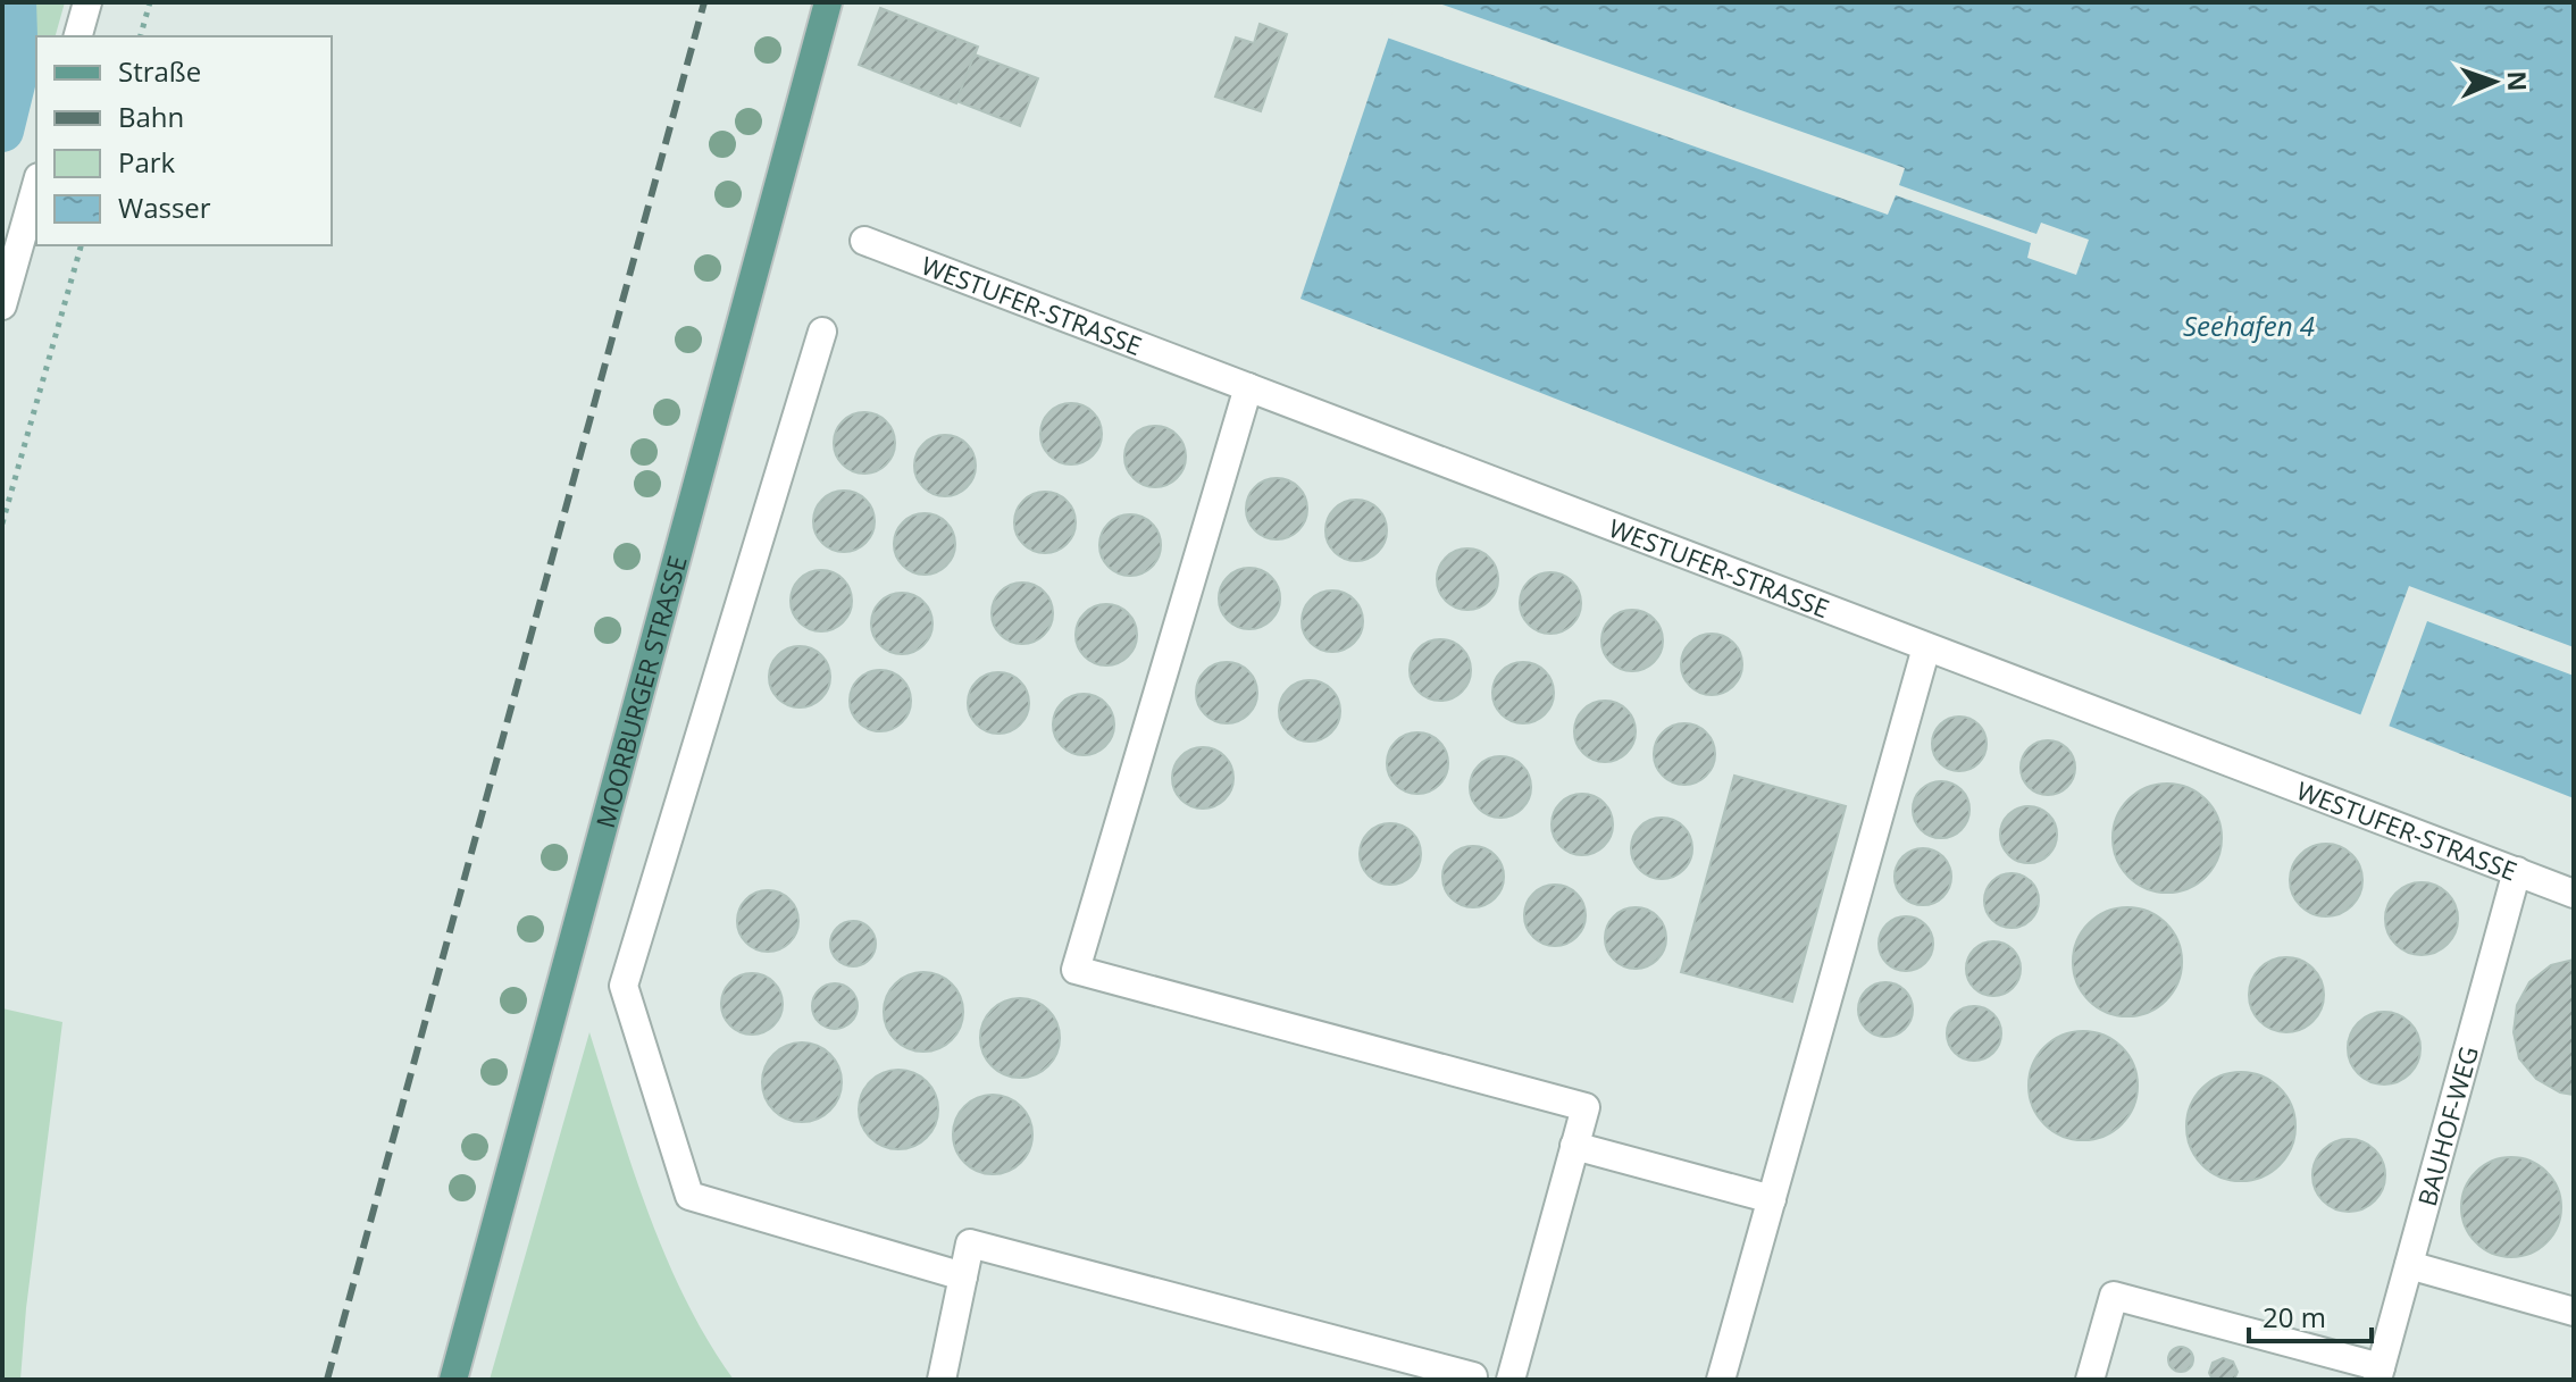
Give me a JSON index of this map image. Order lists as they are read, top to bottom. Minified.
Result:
{"streets":{"main road":["MOORBURGER STRASSE"],"lane":["WESTUFER-STRASSE","BAUHOF-WEG"]},"crossings":[["WESTUFER-STRASSE","BAUHOF-WEG"]],"water":["Seehafen 4"],"legend":["Straße","Bahn","Park","Wasser"],"scale_bar":"20 m","north":"right"}
